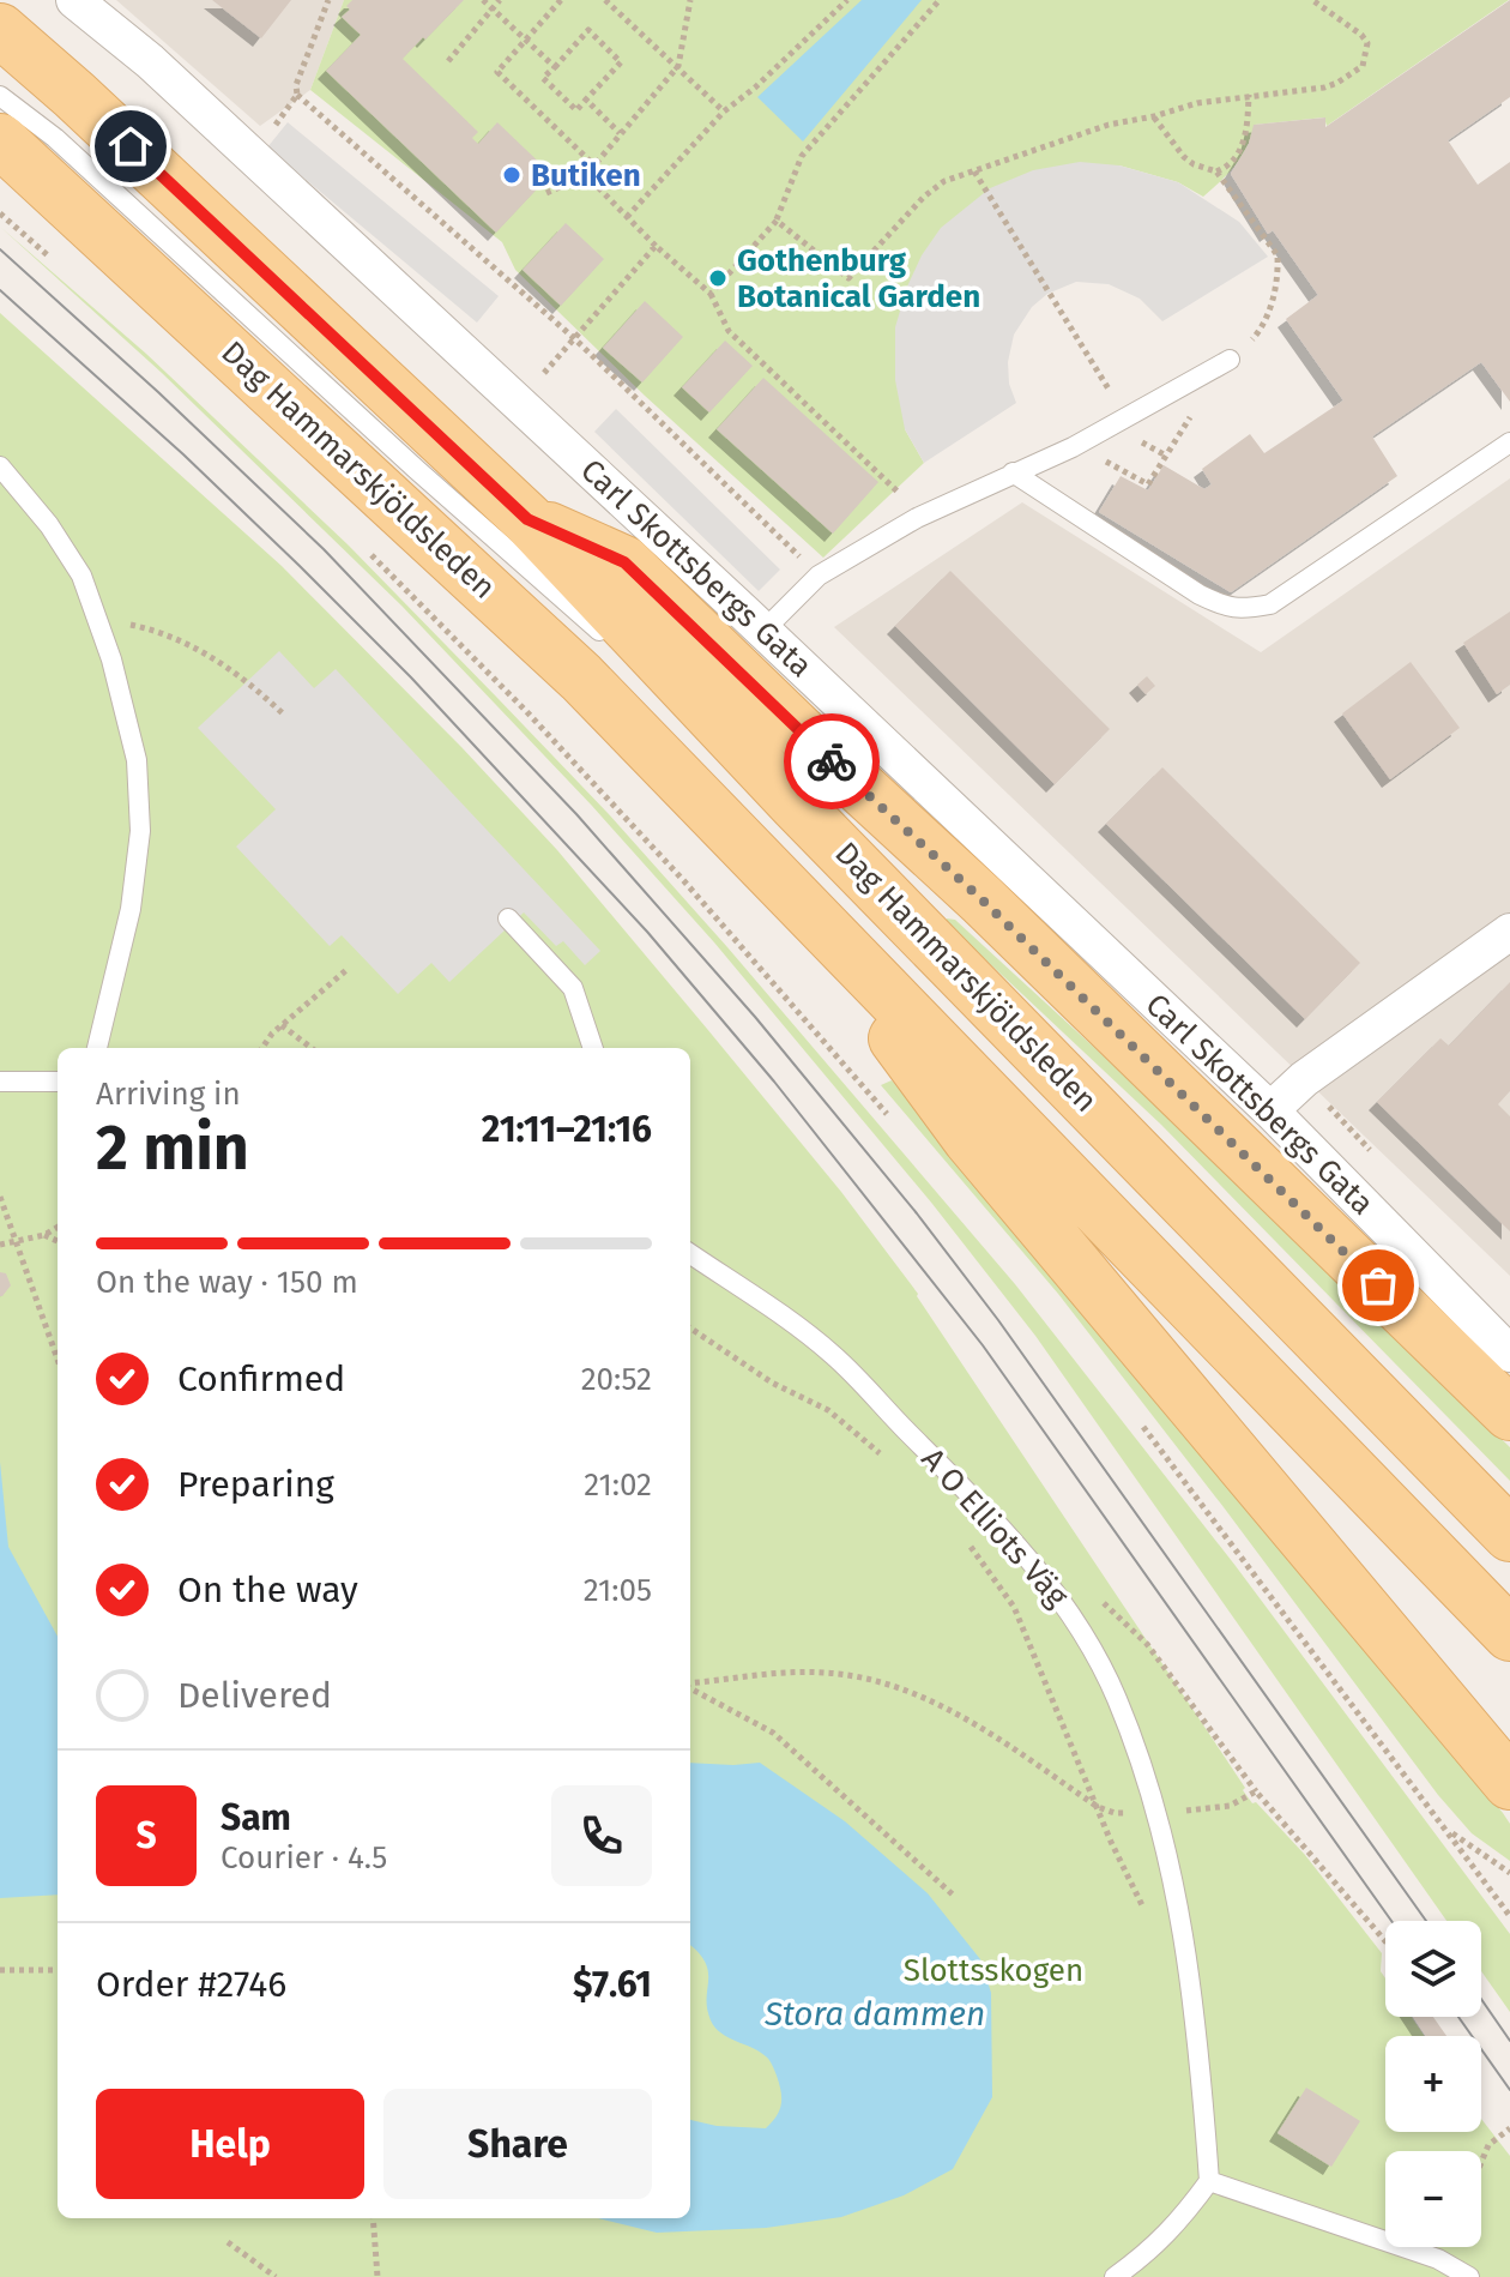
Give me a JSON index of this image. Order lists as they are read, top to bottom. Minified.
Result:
{"streets":{"main road":["Dag Hammarskjöldsleden"],"street":["Carl Skottsbergs Gata"],"lane":["A O Elliots Väg"]},"water":["Stora dammen"],"parks":["Slottsskogen"],"places":["Butiken","Gothenburg Botanical Garden"],"page":{"heading":["2 min","Arriving in","21:11–21:16"],"panel":["Sam","Courier · 4.5","Order #2746","$7.61"],"bar":"On the way · 150 m","list":[["Confirmed","20:52"],["Preparing","21:02"],["On the way","21:05"],"Delivered"],"round":"S","map_buttons":["+","−"],"buttons":["Help","Share"]}}
